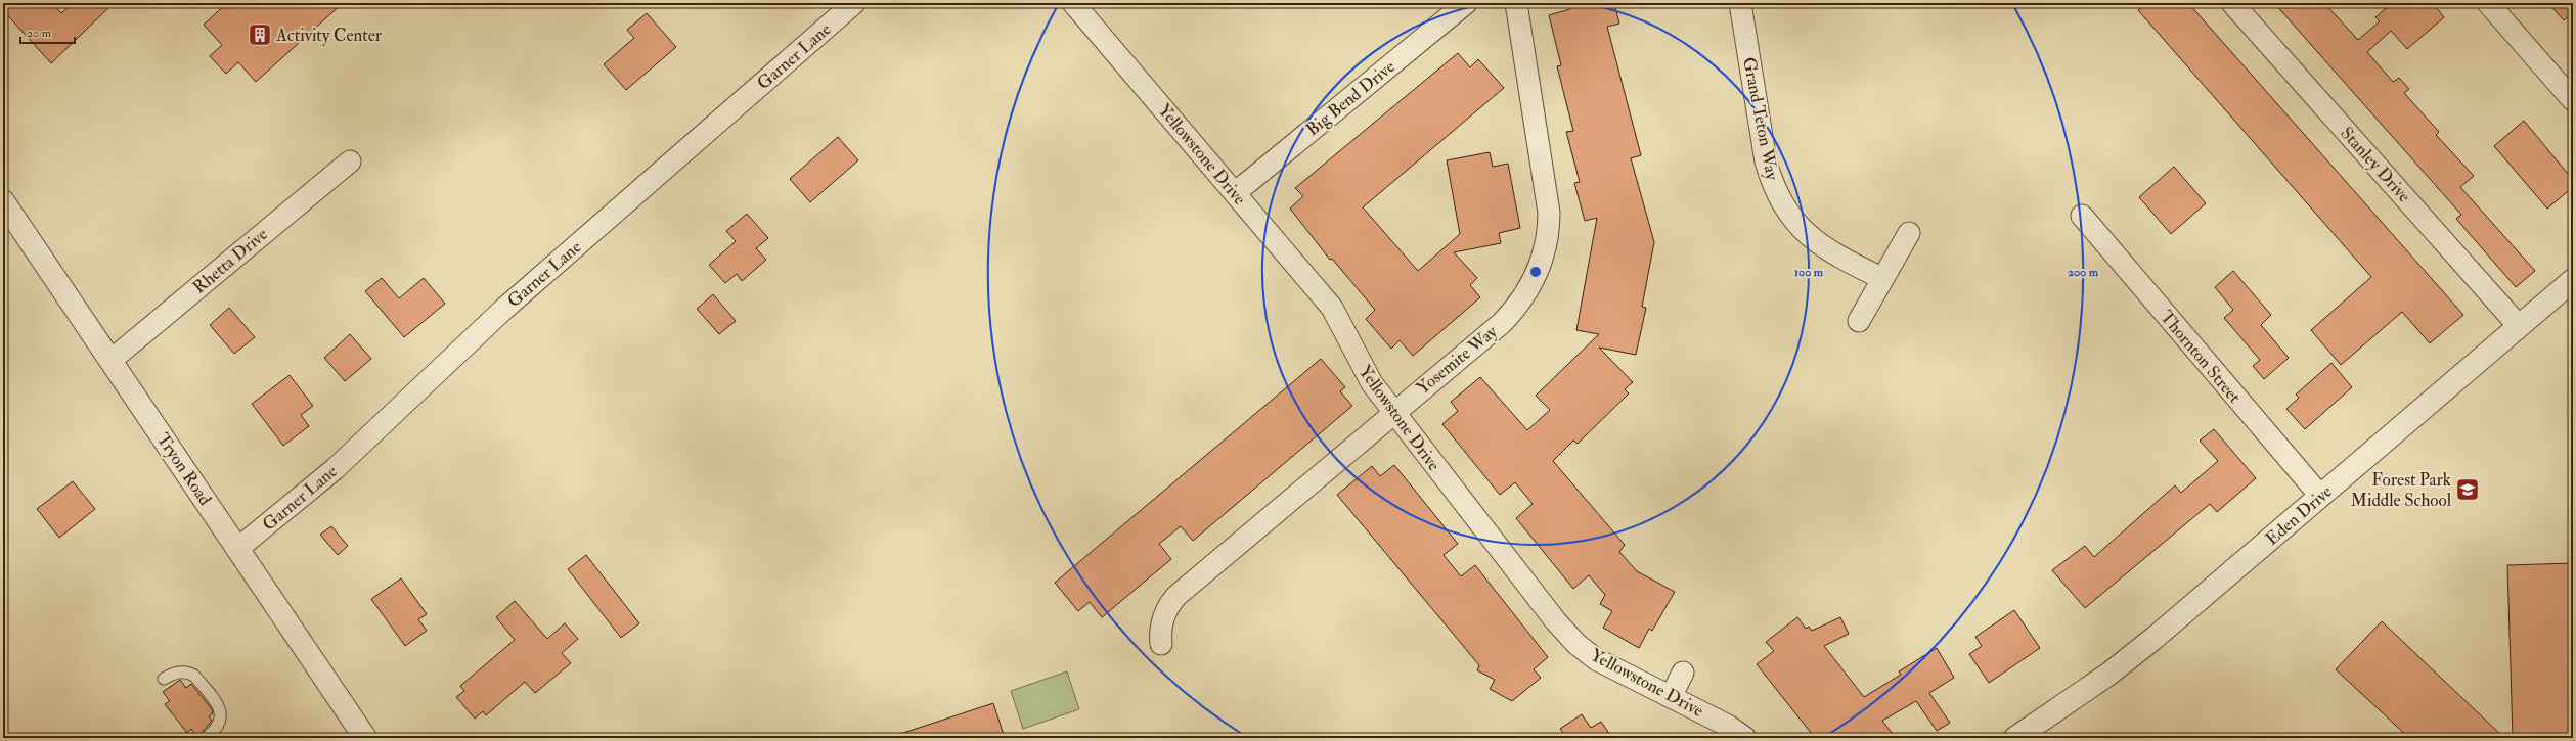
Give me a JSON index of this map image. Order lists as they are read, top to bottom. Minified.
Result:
{"streets":{"street":["Garner Lane","Big Bend Drive","Grand Teton Way","Yellowstone Drive","Stanley Drive","Rhetta Drive","Thornton Street","Yosemite Way","Tryon Road","Eden Drive"]},"crossings":[["Garner Lane","Tryon Road"],["Big Bend Drive","Yellowstone Drive"],["Yellowstone Drive","Yosemite Way"],["Stanley Drive","Eden Drive"],["Rhetta Drive","Tryon Road"],["Thornton Street","Eden Drive"]],"places":{"building":["Activity Center"],"school or university":["Forest Park Middle School"]},"scale_bar":"20 m","rings":["100 m","200 m"]}
